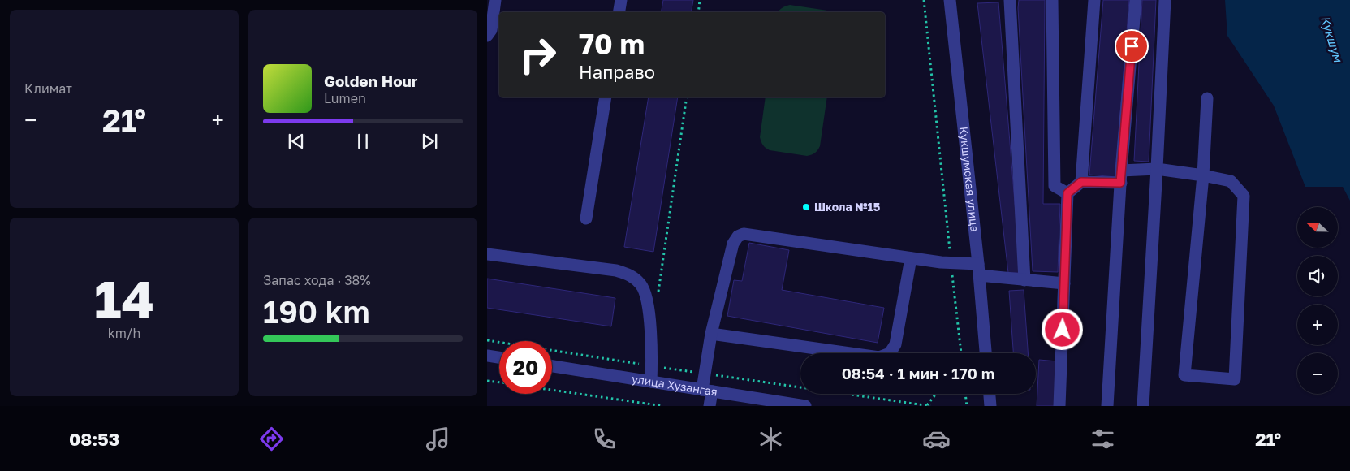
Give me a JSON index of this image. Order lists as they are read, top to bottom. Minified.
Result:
{"streets":{"street":["Кукшумская улица","улица Хузангая"]},"water":["Кукшум"],"places":["Школа №15"],"north":"left","page":{"tile":["Климат",["14","km/h"],["Запас хода · 38%","190 km"]],"turn":["70 m","Направо"],"song":["Golden Hour","Lumen"],"heat":["−","21°","+"],"map_buttons":["+","−"],"limit":"20","trip":"08:54 · 1 мин · 170 m","tabs":["08:53","21°"]}}
